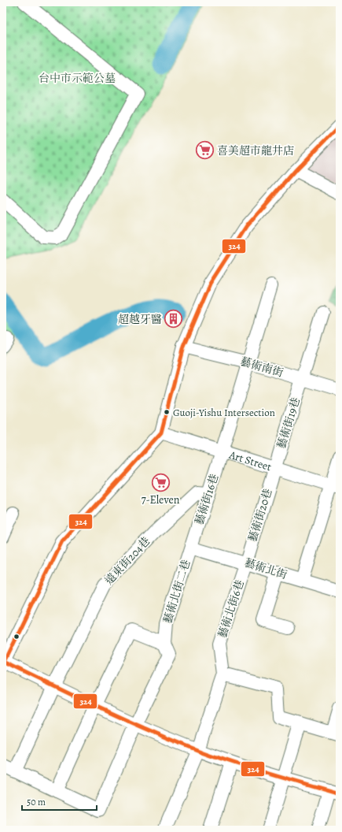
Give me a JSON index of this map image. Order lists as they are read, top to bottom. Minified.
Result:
{"streets":{"street":["藝術南街","藝術街19巷","Art Street","藝術街16巷","藝術街20巷","遠東街204巷","藝術北街","藝術北街二巷","藝術北街6巷"]},"crossings":[["藝術南街","藝術街19巷"],["藝術南街","藝術街16巷"],["藝術街19巷","Art Street"],["藝術街19巷","藝術街20巷"],["Art Street","藝術街16巷"],["Art Street","藝術街20巷"],["藝術街16巷","遠東街204巷"],["藝術街16巷","藝術北街"],["藝術街16巷","藝術北街二巷"],["藝術街20巷","藝術北街"],["藝術街20巷","藝術北街6巷"],["藝術北街","藝術北街二巷"],["藝術北街","藝術北街6巷"]],"parks":["台中市示範公墓"],"places":{"supermarket":["喜美超市龍井店","7-Eleven"],"building":["超越牙醫"],"other":["Guoji-Yishu Intersection"]},"lines":["transit line 324"],"scale_bar":"50 m"}
